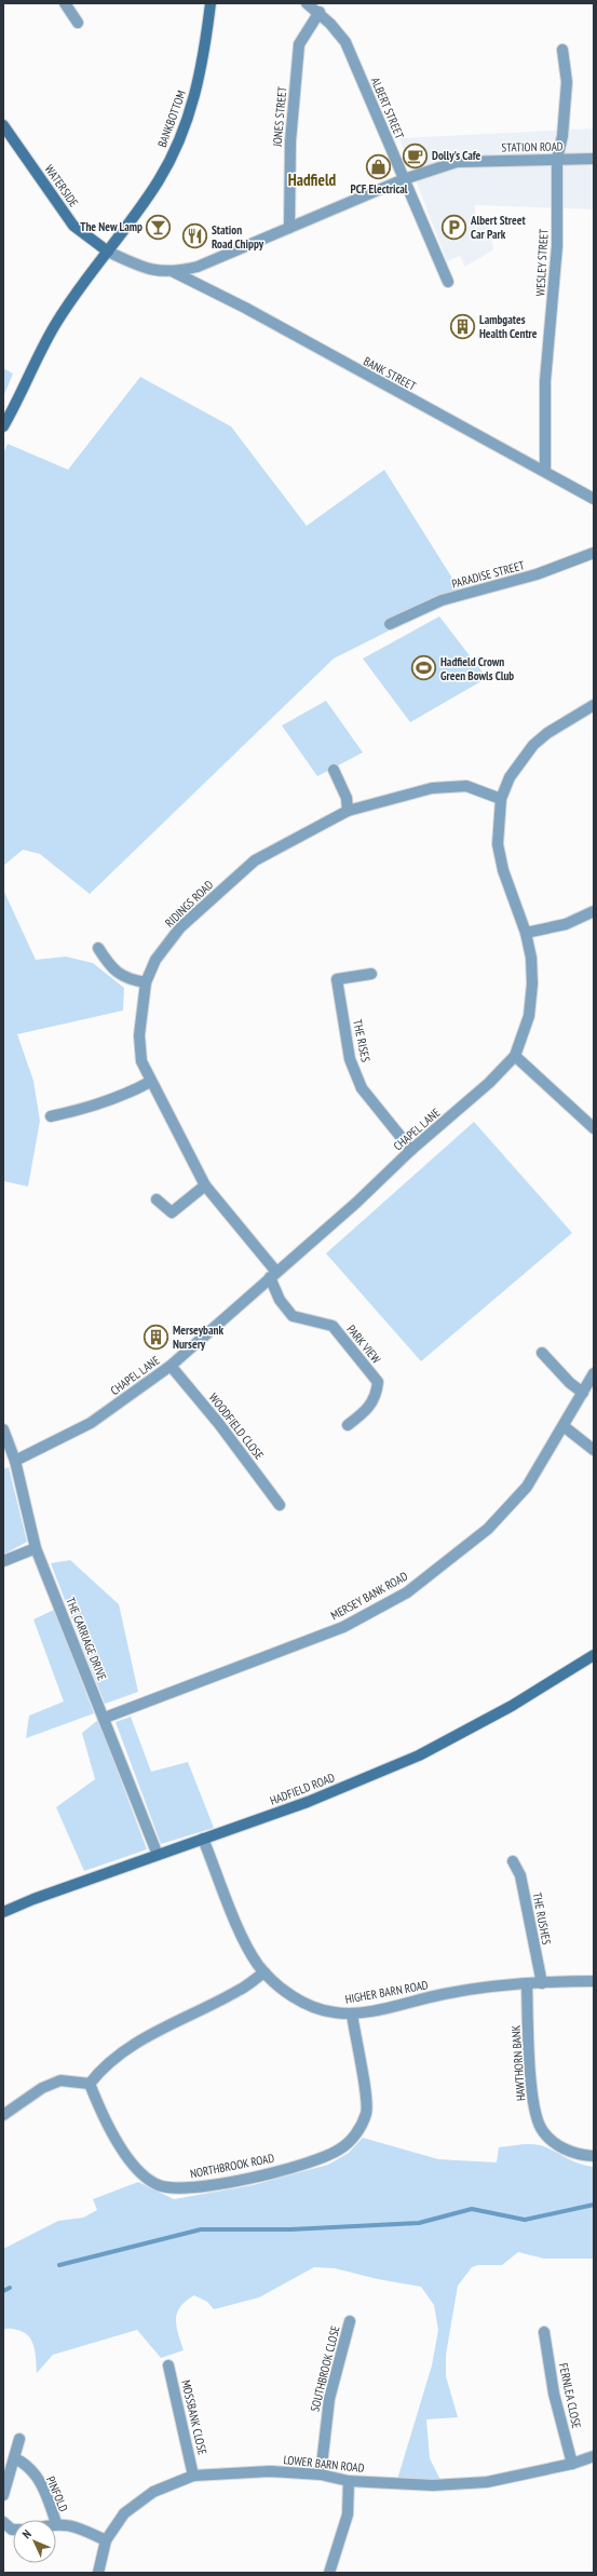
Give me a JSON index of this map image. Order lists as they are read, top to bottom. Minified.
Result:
{"streets":{"street":["ALBERT STREET","JONES STREET","BANKBOTTOM","STATION ROAD","WATERSIDE","WESLEY STREET","BANK STREET","PARADISE STREET","RIDINGS ROAD","THE RISES","CHAPEL LANE","PARK VIEW","WOODFIELD CLOSE","MERSEY BANK ROAD","THE CARRIAGE DRIVE","HADFIELD ROAD","THE RUSHES","HIGHER BARN ROAD","HAWTHORN BANK","NORTHBROOK ROAD","SOUTHBROOK CLOSE","FERNLEA CLOSE","MOSSBANK CLOSE","LOWER BARN ROAD","PINFOLD"]},"crossings":[["ALBERT STREET","JONES STREET"],["ALBERT STREET","STATION ROAD"],["JONES STREET","STATION ROAD"],["BANKBOTTOM","STATION ROAD"],["BANKBOTTOM","WATERSIDE"],["STATION ROAD","WATERSIDE"],["STATION ROAD","WESLEY STREET"],["STATION ROAD","BANK STREET"],["WESLEY STREET","BANK STREET"],["RIDINGS ROAD","CHAPEL LANE"],["RIDINGS ROAD","PARK VIEW"],["THE RISES","CHAPEL LANE"],["CHAPEL LANE","PARK VIEW"],["CHAPEL LANE","WOODFIELD CLOSE"],["CHAPEL LANE","THE CARRIAGE DRIVE"],["MERSEY BANK ROAD","THE CARRIAGE DRIVE"],["THE CARRIAGE DRIVE","HADFIELD ROAD"],["HADFIELD ROAD","HIGHER BARN ROAD"],["THE RUSHES","HIGHER BARN ROAD"],["HIGHER BARN ROAD","HAWTHORN BANK"],["HIGHER BARN ROAD","NORTHBROOK ROAD"],["SOUTHBROOK CLOSE","LOWER BARN ROAD"],["FERNLEA CLOSE","LOWER BARN ROAD"],["MOSSBANK CLOSE","LOWER BARN ROAD"],["LOWER BARN ROAD","PINFOLD"]],"districts":["Hadfield"],"places":{"cafe":["Dolly's Cafe"],"shop":["PCF Electrical"],"bar":["The New Lamp"],"parking":["Albert Street Car Park"],"restaurant":["Station Road Chippy"],"building":["Lambgates Health Centre","Merseybank Nursery"],"sports":["Hadfield Crown Green Bowls Club"]},"north":"top left"}
